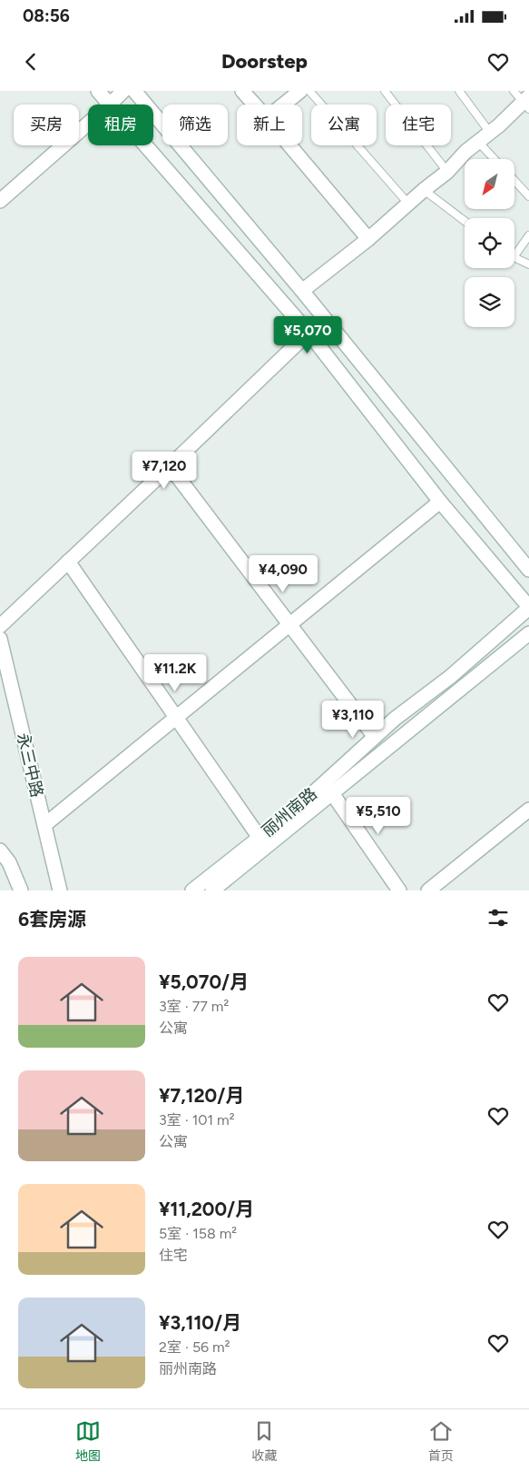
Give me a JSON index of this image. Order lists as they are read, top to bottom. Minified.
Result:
{"streets":{"street":["永三中路","丽州南路"]},"north":"bottom left","page":{"status":"08:56","header":"Doorstep","chip":["买房","租房","筛选","新上","公寓","住宅"],"price":["¥5,070","¥7,120","¥4,090","¥11.2K","¥3,110","¥5,510"],"heading":"6套房源","list":[{"name":"¥5,070/月","note":"3室 · 77 m² · 公寓"},{"name":"¥7,120/月","note":"3室 · 101 m² · 公寓"},{"name":"¥11,200/月","note":"5室 · 158 m² · 住宅"},{"name":"¥3,110/月","note":"2室 · 56 m² · 丽州南路"}],"tabs":["地图","收藏","首页"]}}
